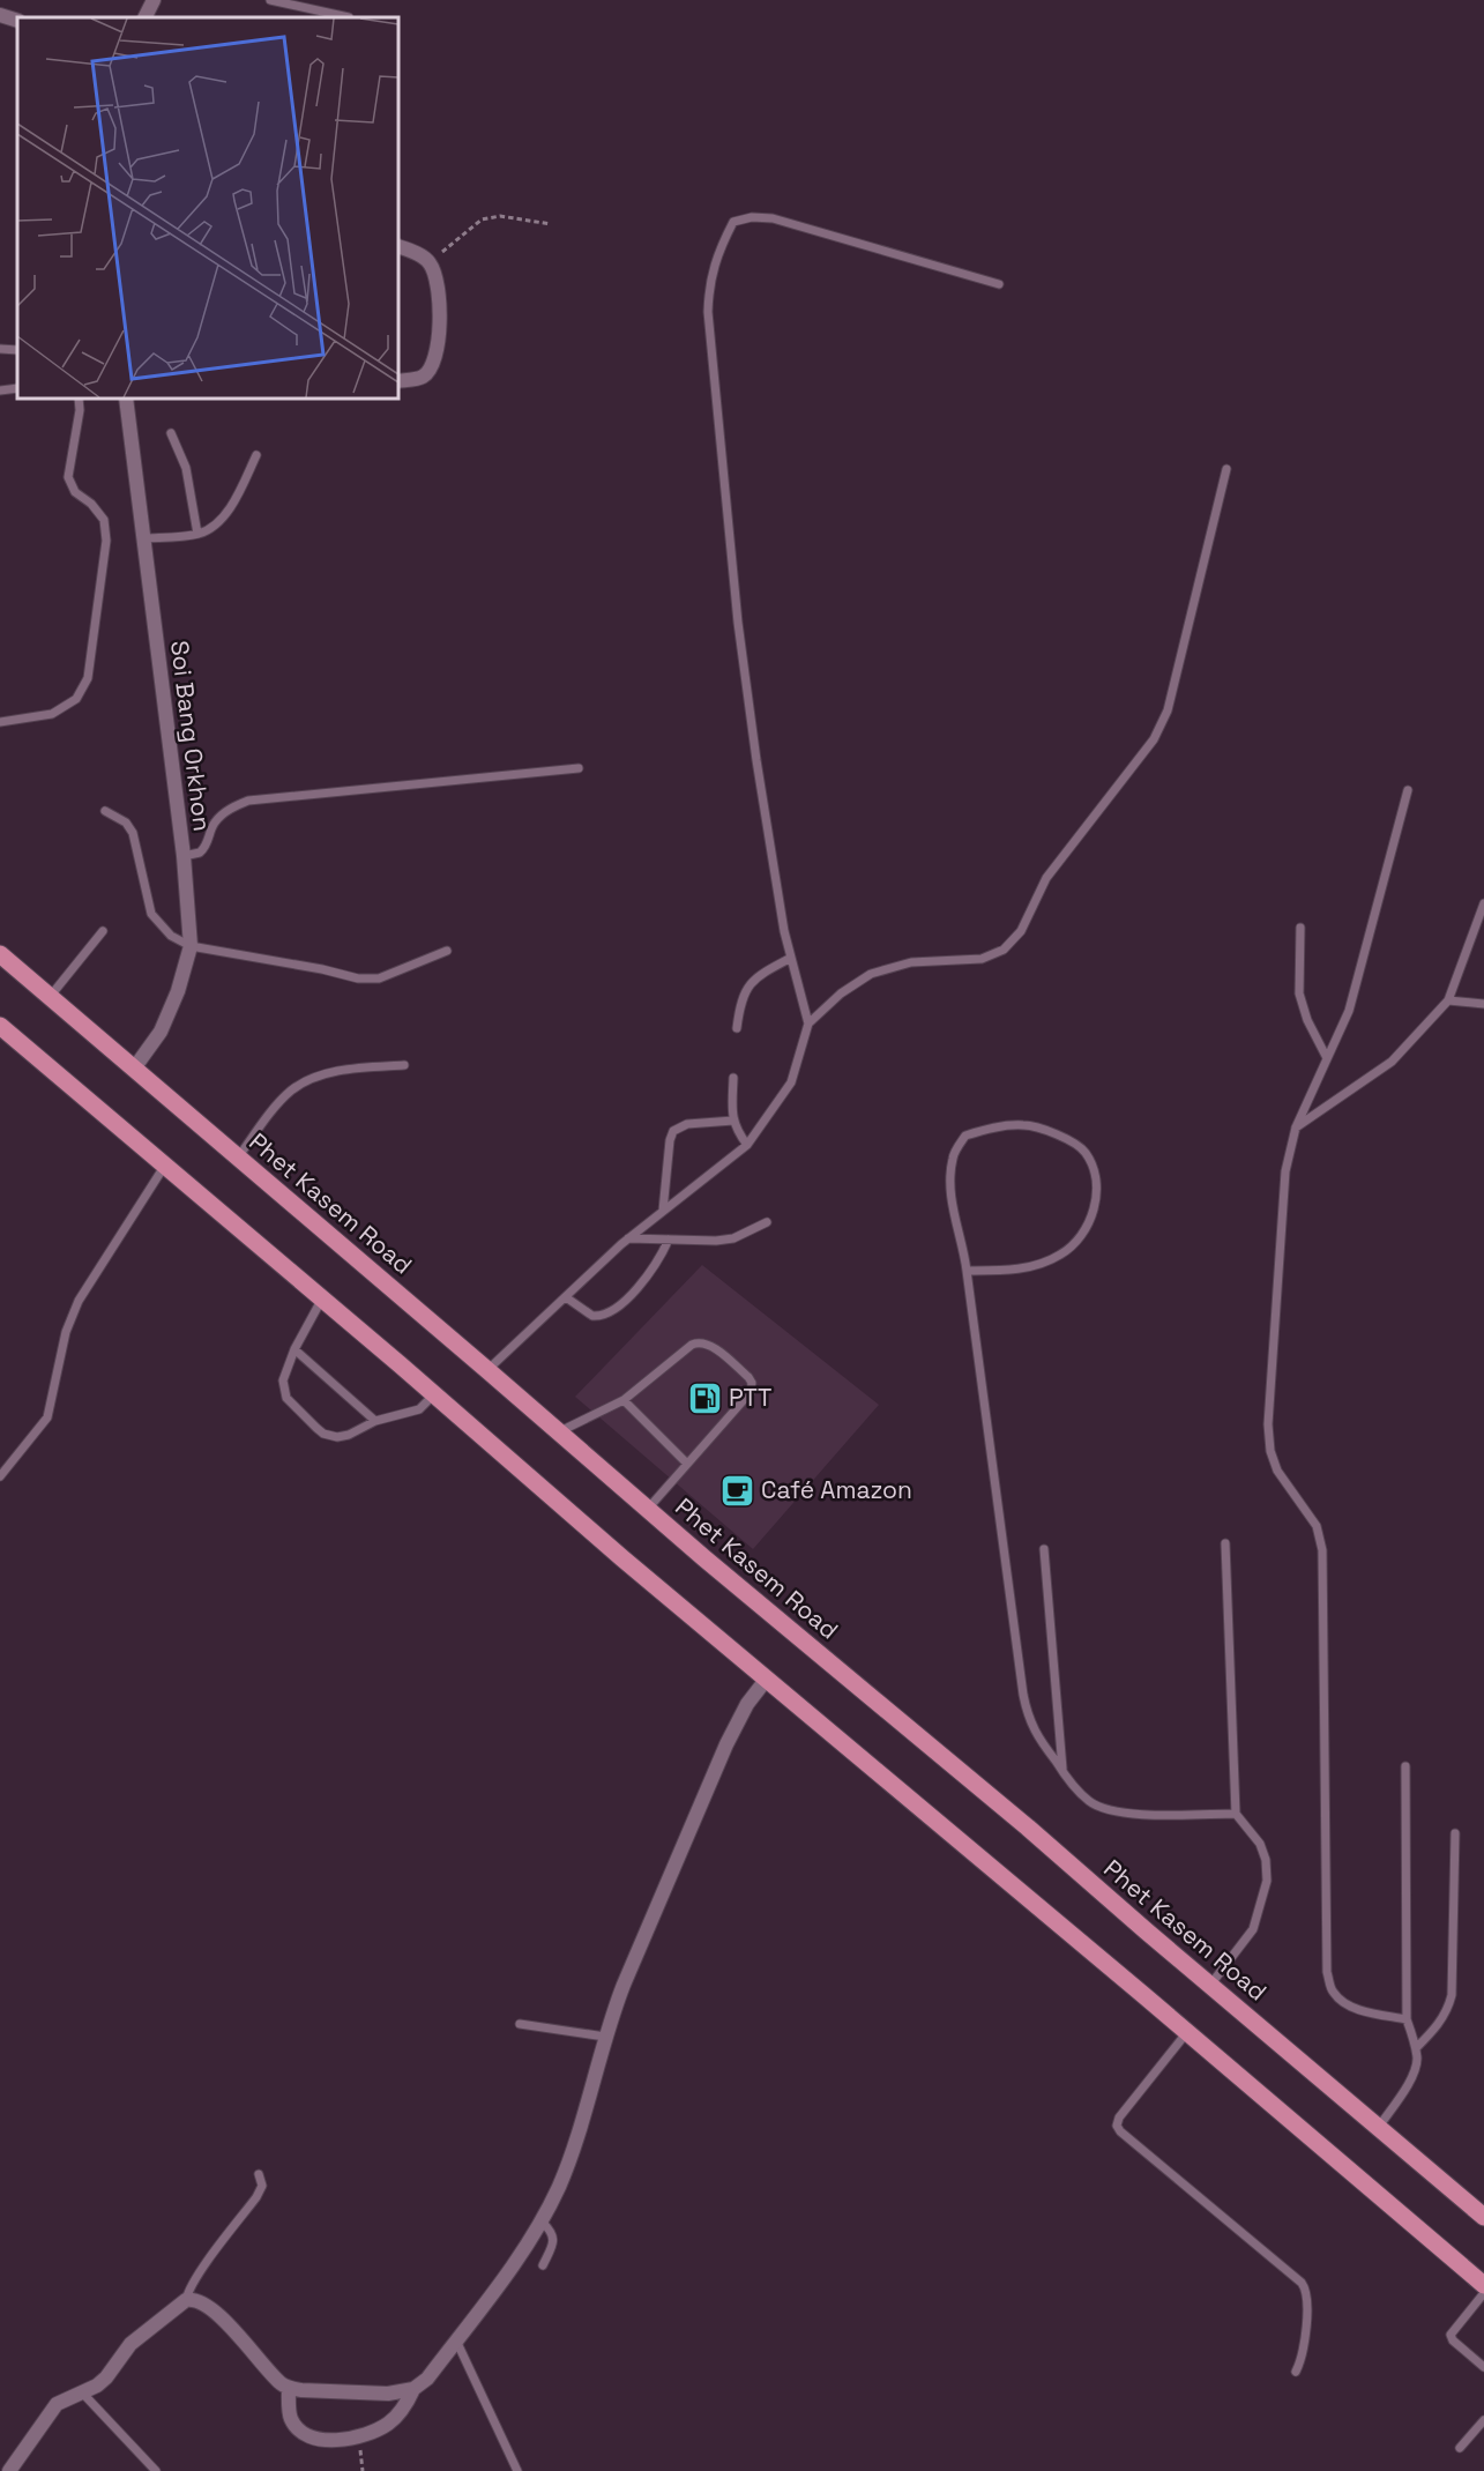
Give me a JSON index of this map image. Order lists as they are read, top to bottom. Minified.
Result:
{"streets":{"main road":["Phet Kasem Road"],"street":["Soi Bang Orkhon"]},"crossings":[["Soi Bang Orkhon","Phet Kasem Road"]],"places":{"fuel station":["PTT"],"cafe":["Café Amazon"]}}
